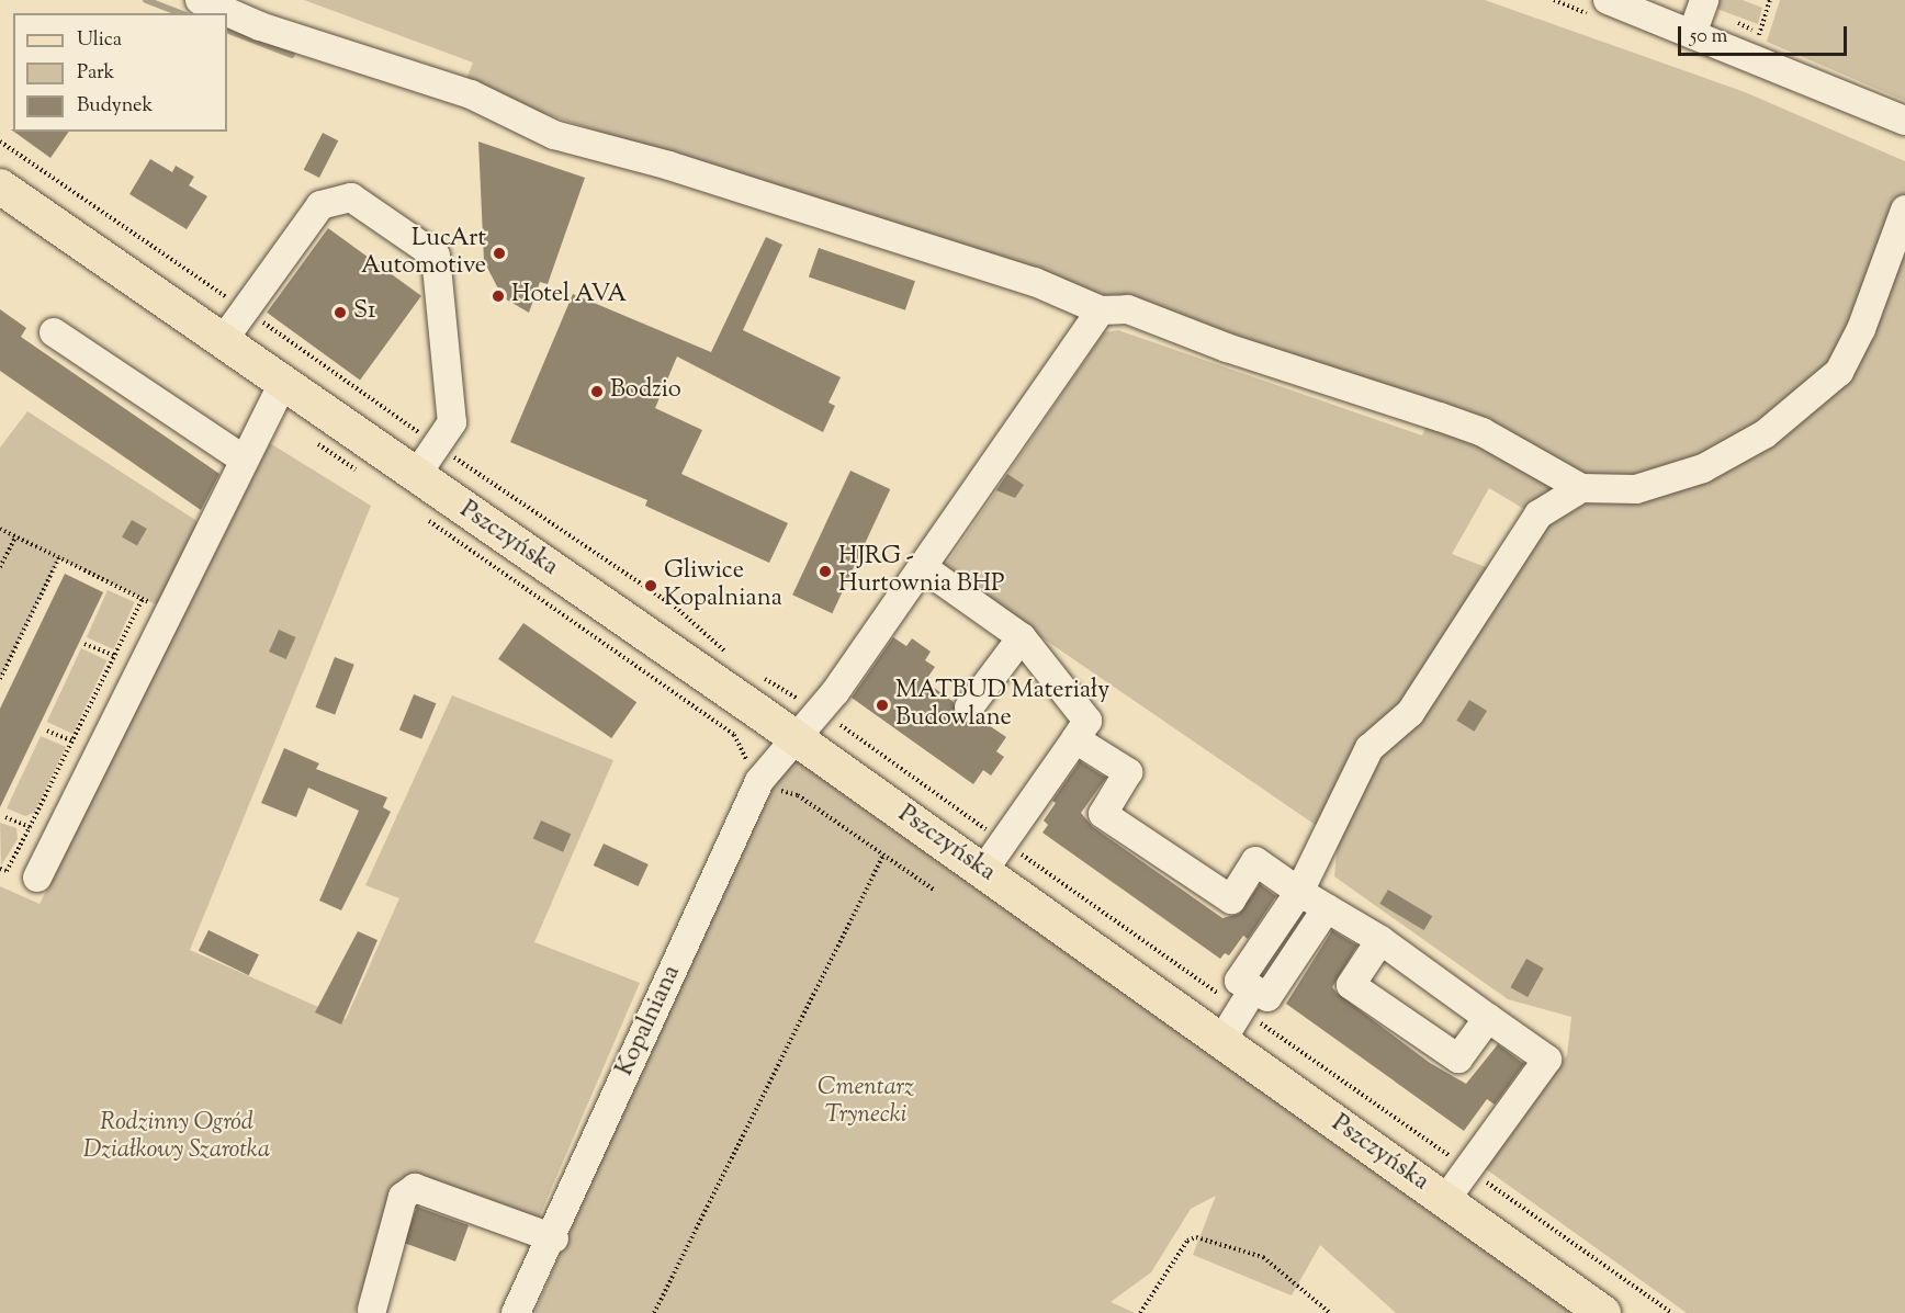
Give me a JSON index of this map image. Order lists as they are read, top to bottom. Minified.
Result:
{"streets":{"main road":["Pszczyńska"],"street":["Kopalniana"]},"crossings":[["Pszczyńska","Kopalniana"]],"parks":["Cmentarz Trynecki","Rodzinny Ogród Działkowy Szarotka"],"places":["LucArt Automotive","Hotel AVA","S1","Bodzio","HJRG - Hurtownia BHP","Gliwice Kopalniana","MATBUD Materiały Budowlane"],"legend":["Ulica","Park","Budynek"],"scale_bar":"50 m"}
